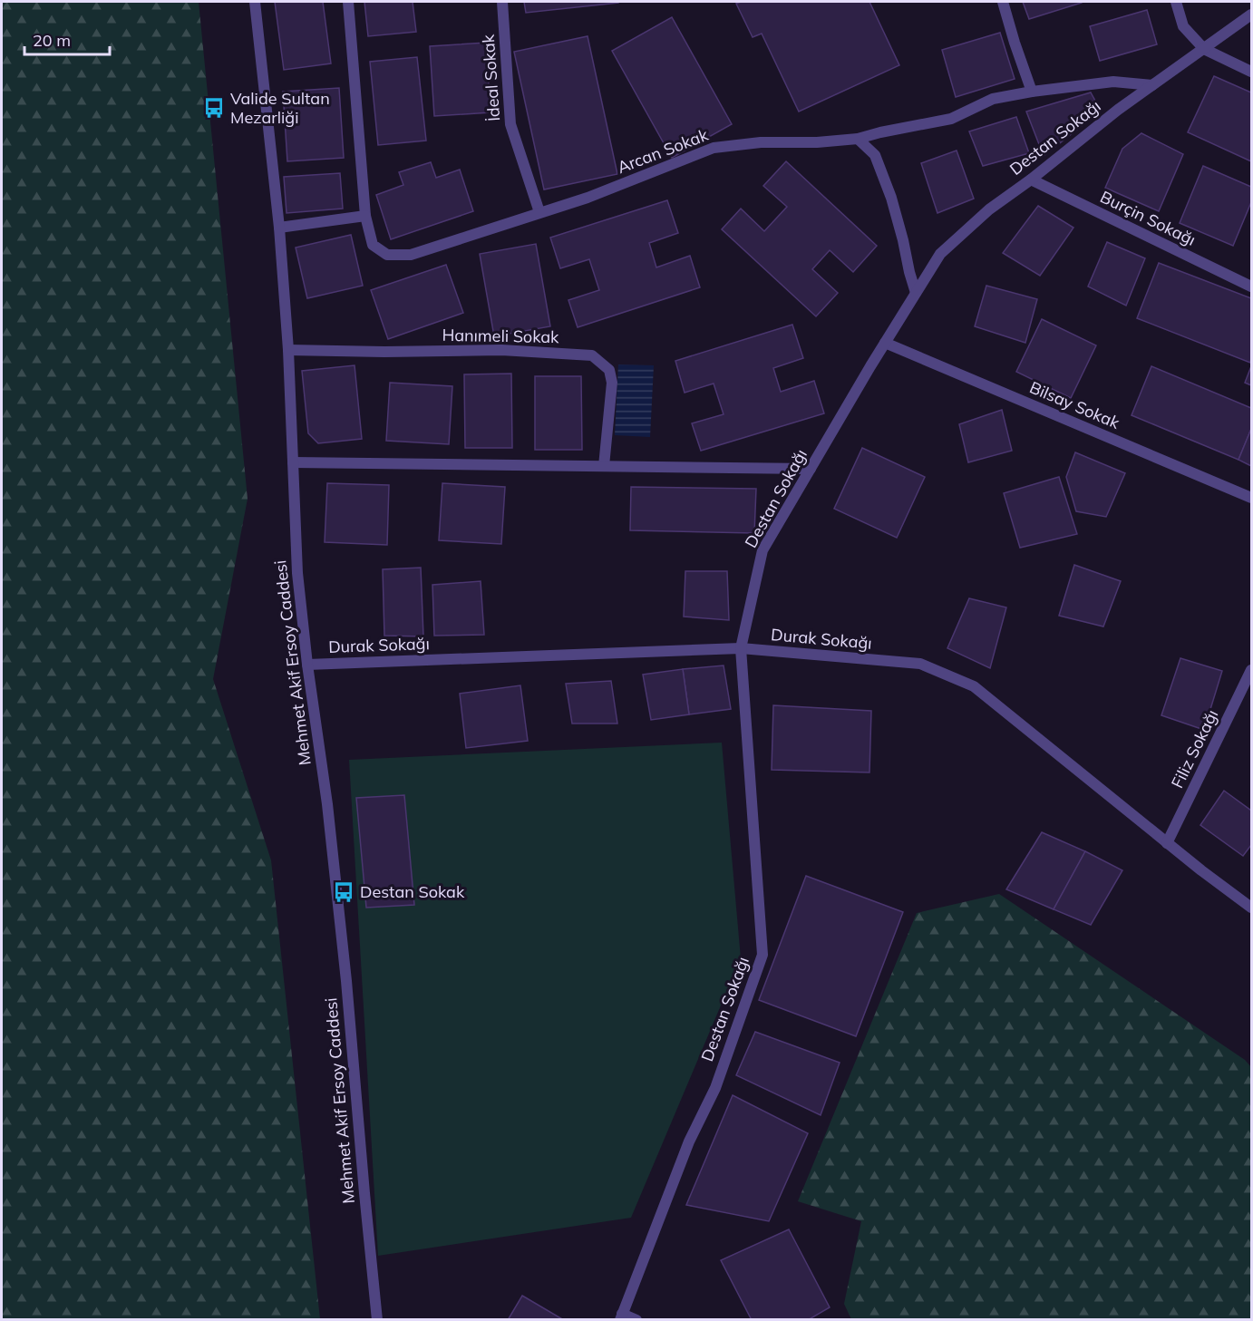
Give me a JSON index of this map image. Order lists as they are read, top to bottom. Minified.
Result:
{"streets":{"street":["İdeal Sokak","Destan Sokağı","Arcan Sokak","Burçin Sokağı","Hanımeli Sokak","Bilsay Sokak","Durak Sokağı","Mehmet Akif Ersoy Caddesi","Filiz Sokağı"]},"crossings":[["İdeal Sokak","Arcan Sokak"],["Destan Sokağı","Arcan Sokak"],["Destan Sokağı","Burçin Sokağı"],["Destan Sokağı","Bilsay Sokak"],["Destan Sokağı","Durak Sokağı"],["Hanımeli Sokak","Mehmet Akif Ersoy Caddesi"],["Durak Sokağı","Mehmet Akif Ersoy Caddesi"],["Durak Sokağı","Filiz Sokağı"]],"places":{"bus stop":["Valide Sultan Mezarliği","Destan Sokak"]},"scale_bar":"20 m"}
